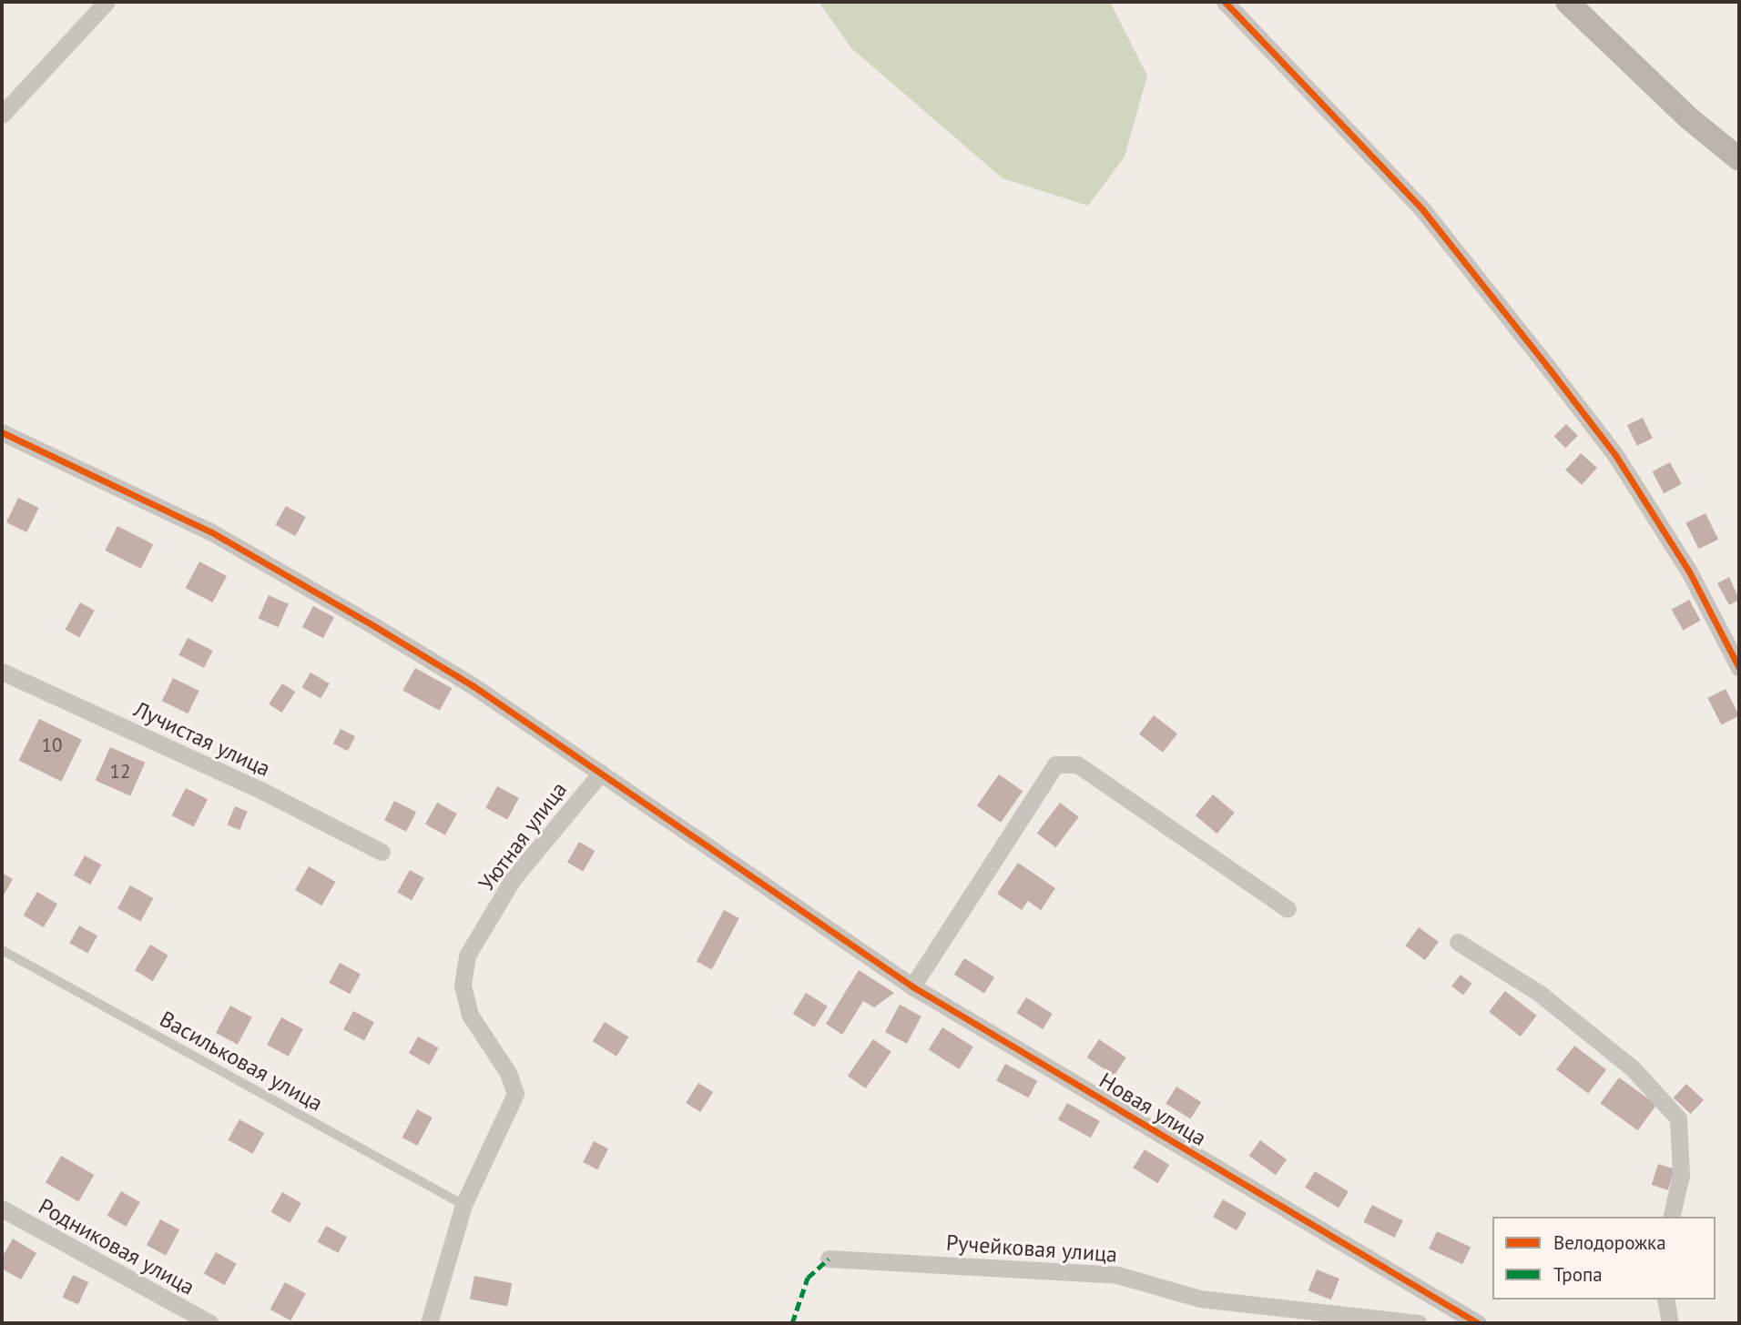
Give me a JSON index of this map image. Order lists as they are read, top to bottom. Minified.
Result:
{"streets":{"street":["Лучистая улица","Уютная улица","Новая улица","Родниковая улица","Ручейковая улица"],"lane":["Васильковая улица"]},"crossings":[["Уютная улица","Васильковая улица"],["Уютная улица","Новая улица"]],"house_numbers":["10","12"],"legend":["Велодорожка","Тропа"]}
